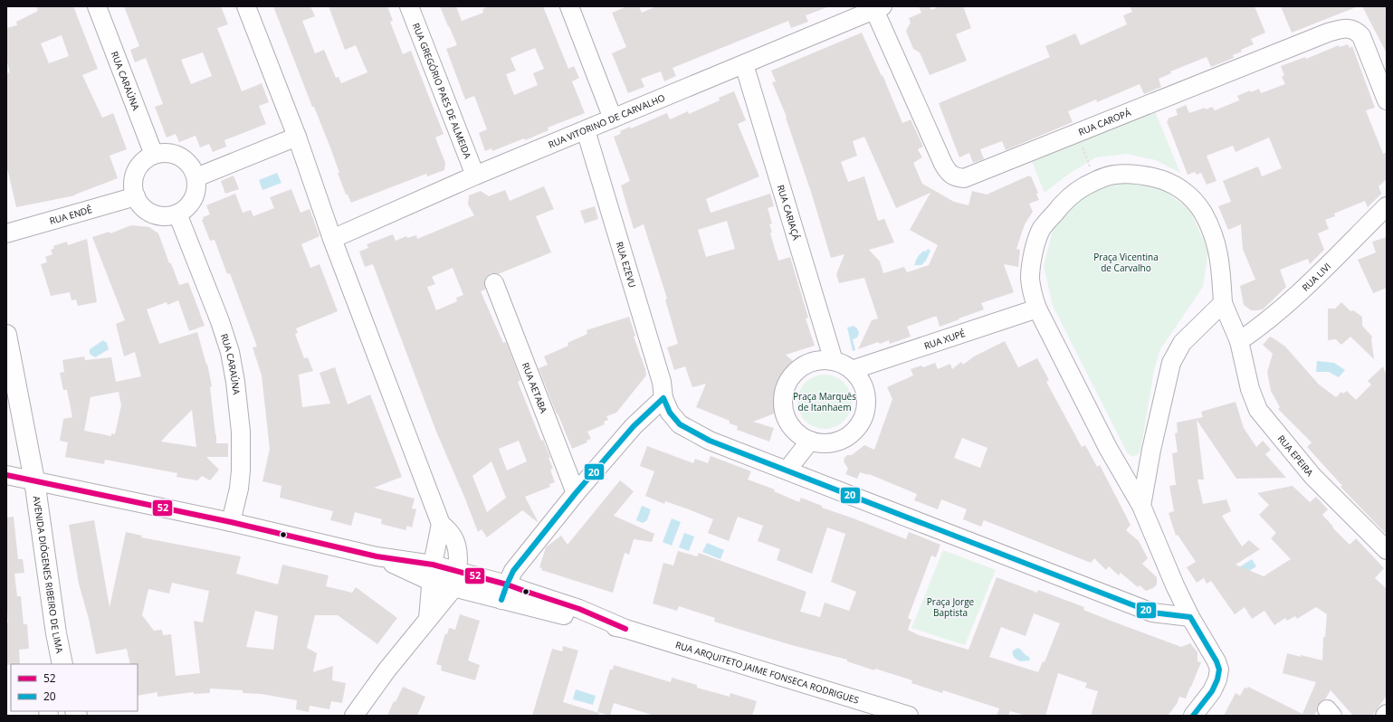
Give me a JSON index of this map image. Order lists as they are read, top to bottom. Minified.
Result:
{"streets":{"main road":["AVENIDA DIÓGENES RIBEIRO DE LIMA"],"street":["RUA CARAÚNA","RUA GREGÓRIO PAES DE ALMEIDA","RUA VITORINO DE CARVALHO","RUA CAROPÁ","RUA CARIAÇÁ","RUA ENDÊ","RUA EZEVU","RUA LIVI","RUA XUPÉ","RUA AETABA","RUA EPEIRA","RUA ARQUITETO JAIME FONSECA RODRIGUES"]},"crossings":[["RUA CARAÚNA","RUA ENDÊ"],["RUA CARAÚNA","RUA ARQUITETO JAIME FONSECA RODRIGUES"],["RUA GREGÓRIO PAES DE ALMEIDA","RUA VITORINO DE CARVALHO"],["RUA VITORINO DE CARVALHO","RUA CAROPÁ"],["RUA VITORINO DE CARVALHO","RUA CARIAÇÁ"],["RUA VITORINO DE CARVALHO","RUA EZEVU"],["RUA CARIAÇÁ","RUA XUPÉ"],["RUA LIVI","RUA EPEIRA"],["AVENIDA DIÓGENES RIBEIRO DE LIMA","RUA ARQUITETO JAIME FONSECA RODRIGUES"]],"parks":["Praça Vicentina de Carvalho","Praça Marquês de Itanhaem","Praça Jorge Baptista"],"lines":["transit line 20","transit line 52"],"legend":["52","20"]}
